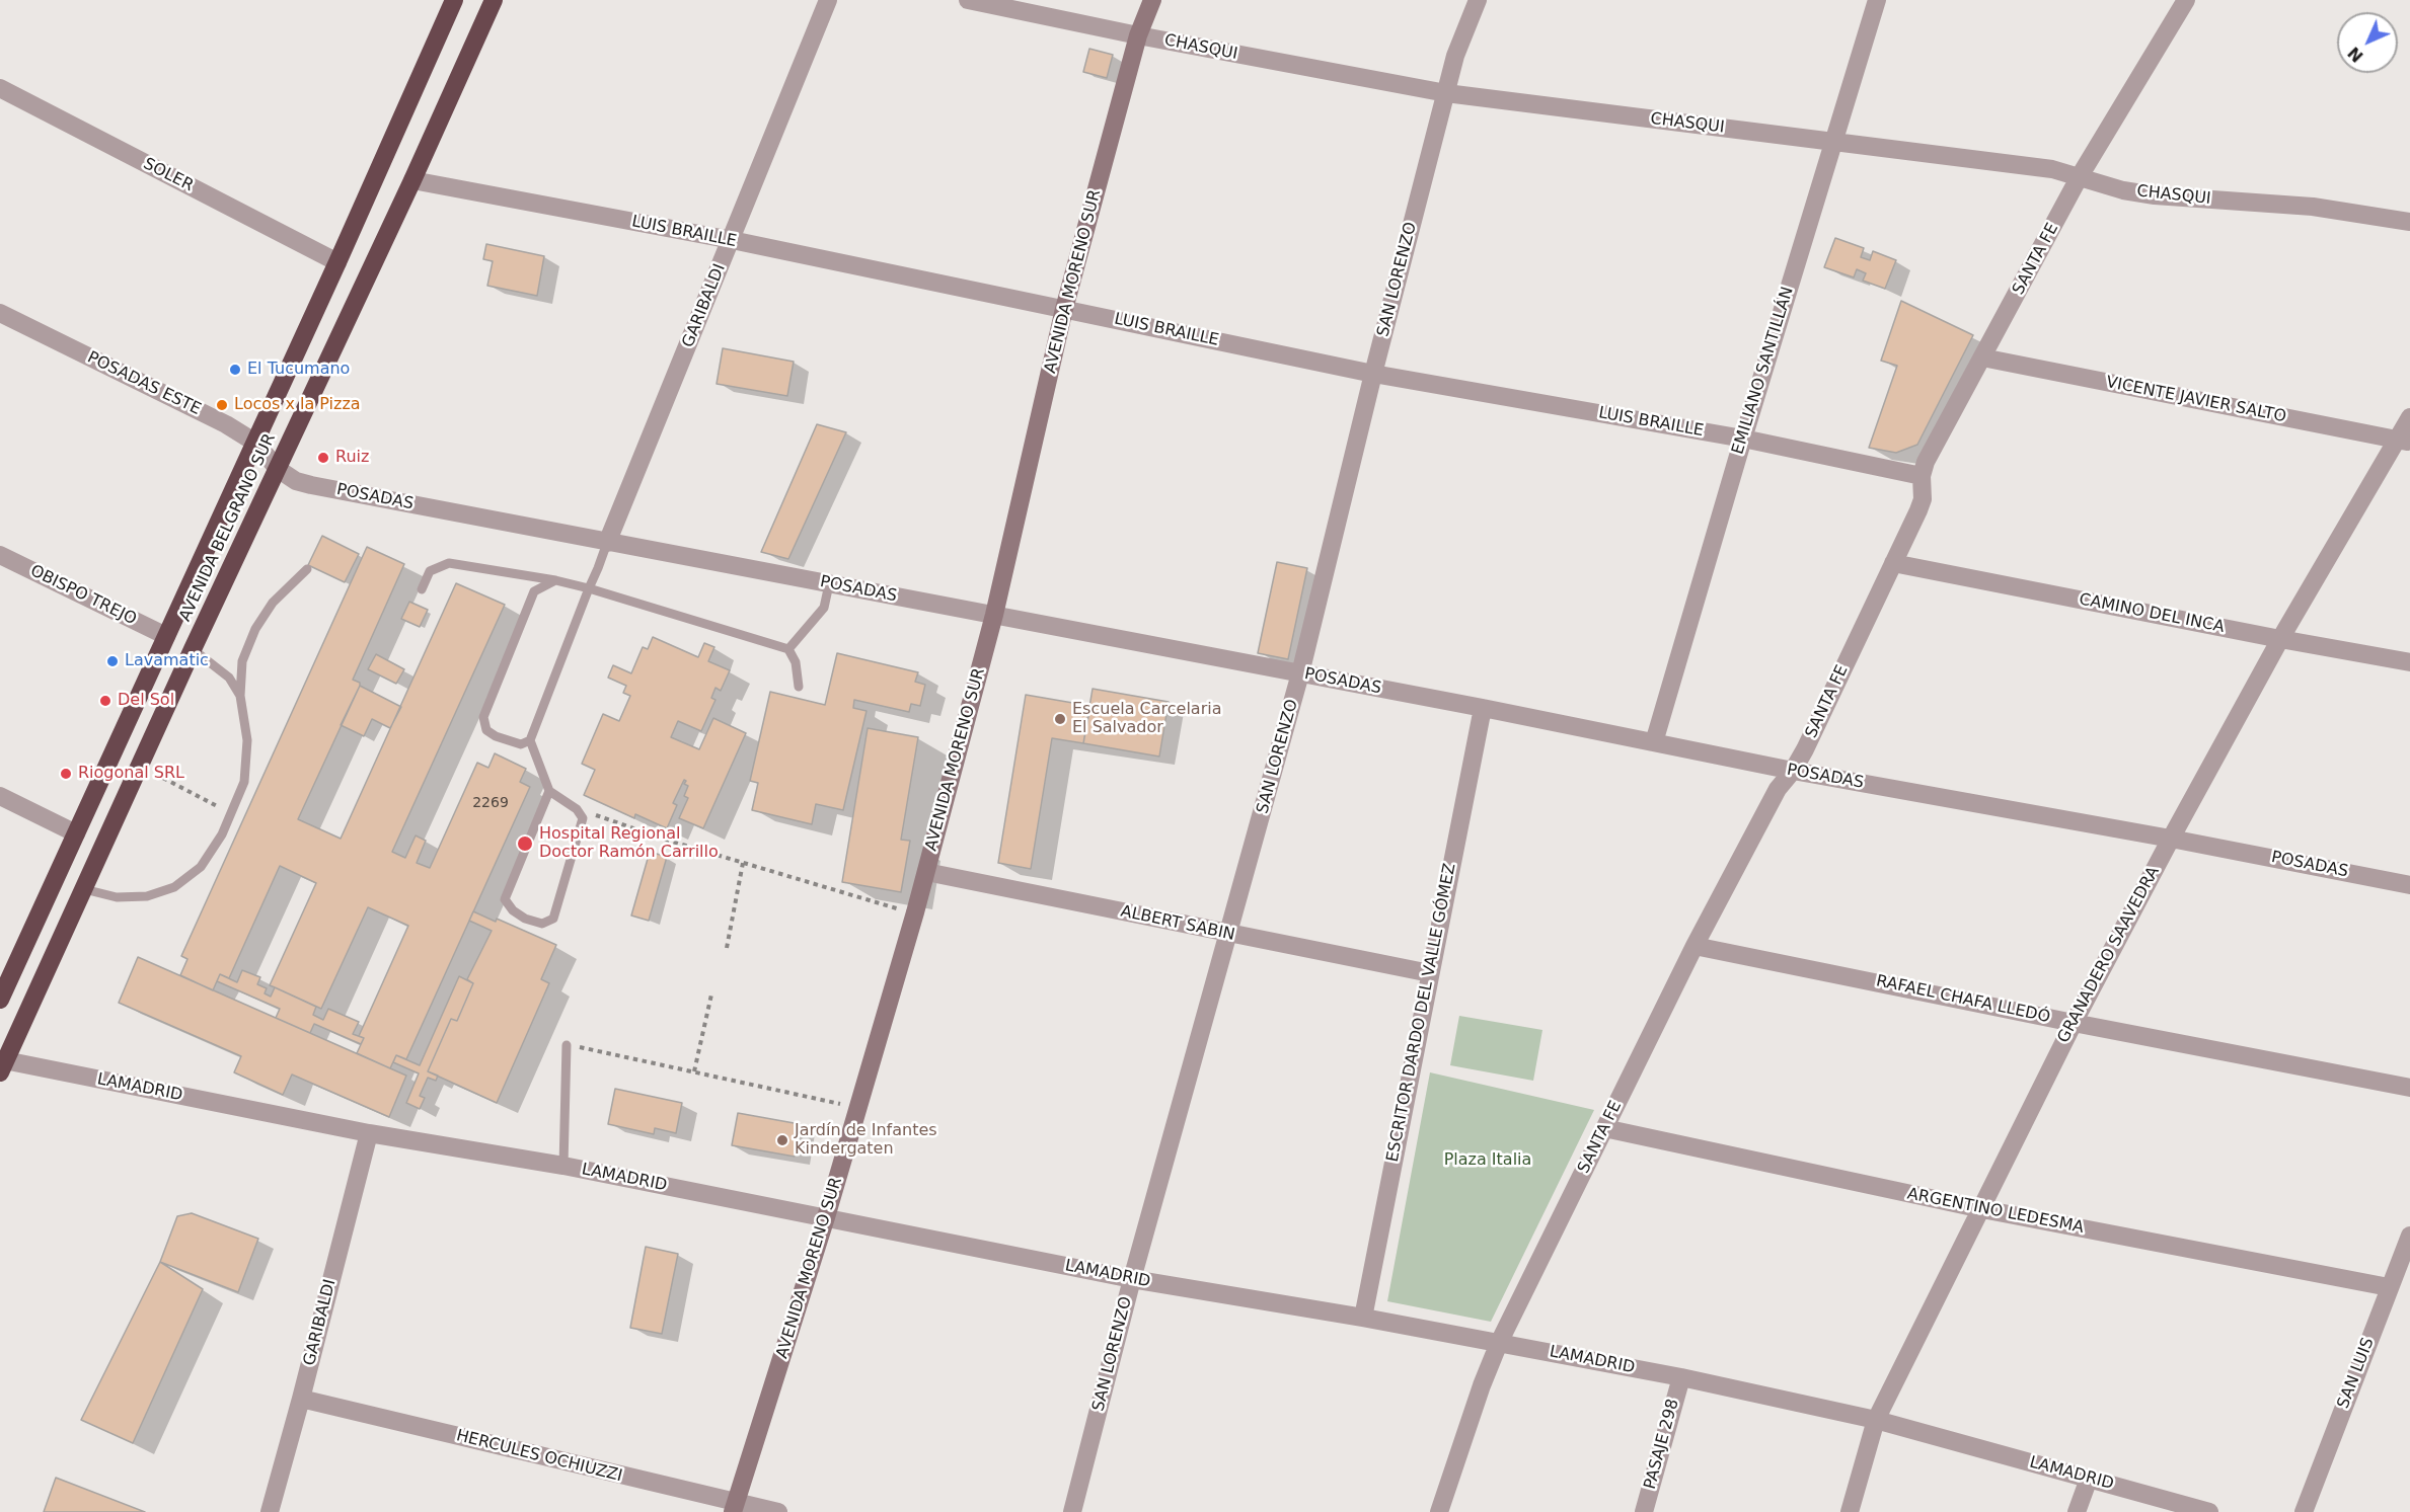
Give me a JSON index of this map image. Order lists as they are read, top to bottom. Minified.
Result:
{"streets":{"highway":["AVENIDA BELGRANO SUR"],"street":["CHASQUI","SOLER","LUIS BRAILLE","SANTA FE","SAN LORENZO","AVENIDA MORENO SUR","GARIBALDI","EMILIANO SANTILLÁN","POSADAS ESTE","VICENTE JAVIER SALTO","POSADAS","OBISPO TREJO","CAMINO DEL INCA","ALBERT SABIN","GRANADERO SAAVEDRA","RAFAEL CHAFA LLEDÓ","ESCRITOR DARDO DEL VALLE GÓMEZ","LAMADRID","ARGENTINO LEDESMA","SAN LUIS","PASAJE 298","HERCULES OCHIUZZI"]},"crossings":[["CHASQUI","SANTA FE"],["CHASQUI","SAN LORENZO"],["CHASQUI","AVENIDA MORENO SUR"],["CHASQUI","EMILIANO SANTILLÁN"],["SOLER","AVENIDA BELGRANO SUR"],["LUIS BRAILLE","SANTA FE"],["LUIS BRAILLE","SAN LORENZO"],["LUIS BRAILLE","AVENIDA MORENO SUR"],["LUIS BRAILLE","GARIBALDI"],["LUIS BRAILLE","EMILIANO SANTILLÁN"],["LUIS BRAILLE","AVENIDA BELGRANO SUR"],["SANTA FE","VICENTE JAVIER SALTO"],["SANTA FE","POSADAS"],["SANTA FE","CAMINO DEL INCA"],["SANTA FE","RAFAEL CHAFA LLEDÓ"],["SANTA FE","LAMADRID"],["SANTA FE","ARGENTINO LEDESMA"],["SAN LORENZO","POSADAS"],["SAN LORENZO","ALBERT SABIN"],["SAN LORENZO","LAMADRID"],["AVENIDA MORENO SUR","POSADAS"],["AVENIDA MORENO SUR","ALBERT SABIN"],["AVENIDA MORENO SUR","LAMADRID"],["AVENIDA MORENO SUR","HERCULES OCHIUZZI"],["GARIBALDI","POSADAS"],["GARIBALDI","LAMADRID"],["GARIBALDI","HERCULES OCHIUZZI"],["EMILIANO SANTILLÁN","POSADAS"],["POSADAS ESTE","POSADAS"],["POSADAS ESTE","AVENIDA BELGRANO SUR"],["VICENTE JAVIER SALTO","GRANADERO SAAVEDRA"],["POSADAS","AVENIDA BELGRANO SUR"],["POSADAS","GRANADERO SAAVEDRA"],["POSADAS","ESCRITOR DARDO DEL VALLE GÓMEZ"],["AVENIDA BELGRANO SUR","OBISPO TREJO"],["AVENIDA BELGRANO SUR","LAMADRID"],["CAMINO DEL INCA","GRANADERO SAAVEDRA"],["ALBERT SABIN","ESCRITOR DARDO DEL VALLE GÓMEZ"],["GRANADERO SAAVEDRA","RAFAEL CHAFA LLEDÓ"],["GRANADERO SAAVEDRA","LAMADRID"],["GRANADERO SAAVEDRA","ARGENTINO LEDESMA"],["ESCRITOR DARDO DEL VALLE GÓMEZ","LAMADRID"],["LAMADRID","PASAJE 298"],["ARGENTINO LEDESMA","SAN LUIS"]],"parks":["Plaza Italia"],"places":["El Tucumano","Locos x la Pizza","Ruiz","Lavamatic","Del Sol","Escuela Carcelaria El Salvador","Riogonal SRL","Hospital Regional Doctor Ramón Carrillo","Jardín de Infantes Kindergaten"],"house_numbers":["2269"],"north":"bottom left"}
